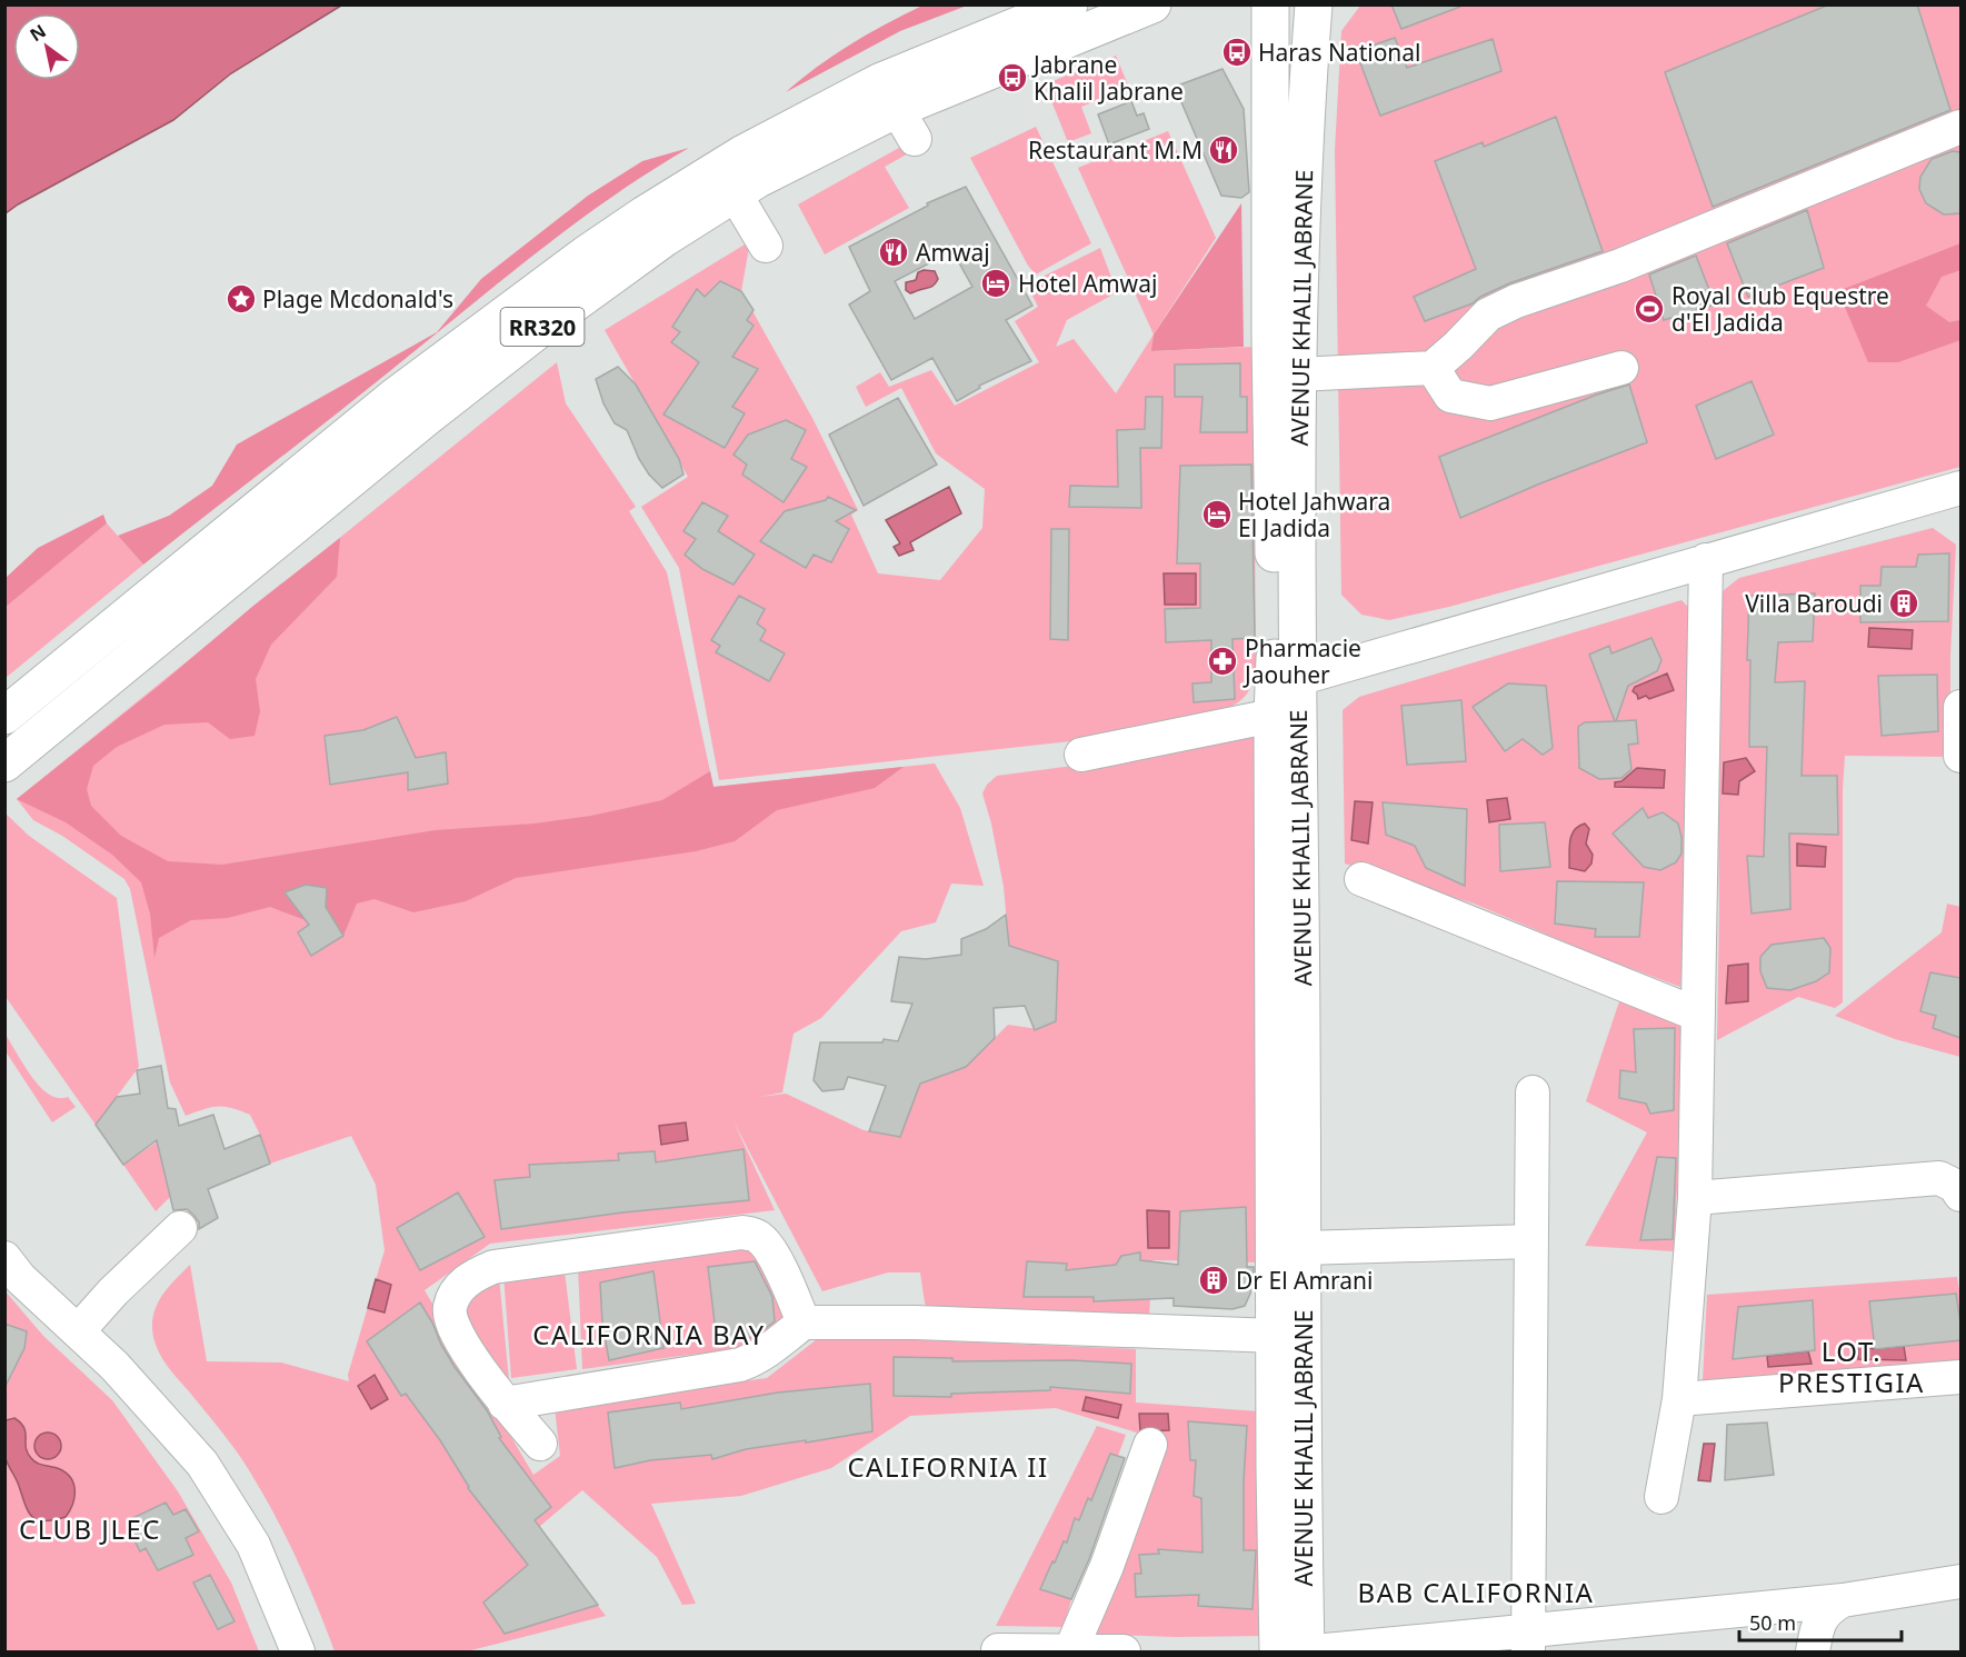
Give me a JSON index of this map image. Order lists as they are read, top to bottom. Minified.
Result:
{"streets":{"main road":["AVENUE KHALIL JABRANE","RR320"]},"districts":["CALIFORNIA BAY","LOT. PRESTIGIA","CALIFORNIA II","CLUB JLEC","BAB CALIFORNIA"],"places":{"bus stop":["Haras National","Jabrane Khalil Jabrane"],"restaurant":["Restaurant M.M","Amwaj"],"hotel":["Hotel Amwaj","Hotel Jahwara El Jadida"],"place":["Plage Mcdonald's"],"sports":["Royal Club Equestre d'El Jadida"],"building":["Villa Baroudi","Dr El Amrani"],"pharmacy":["Pharmacie Jaouher"]},"scale_bar":"50 m","north":"top left"}
